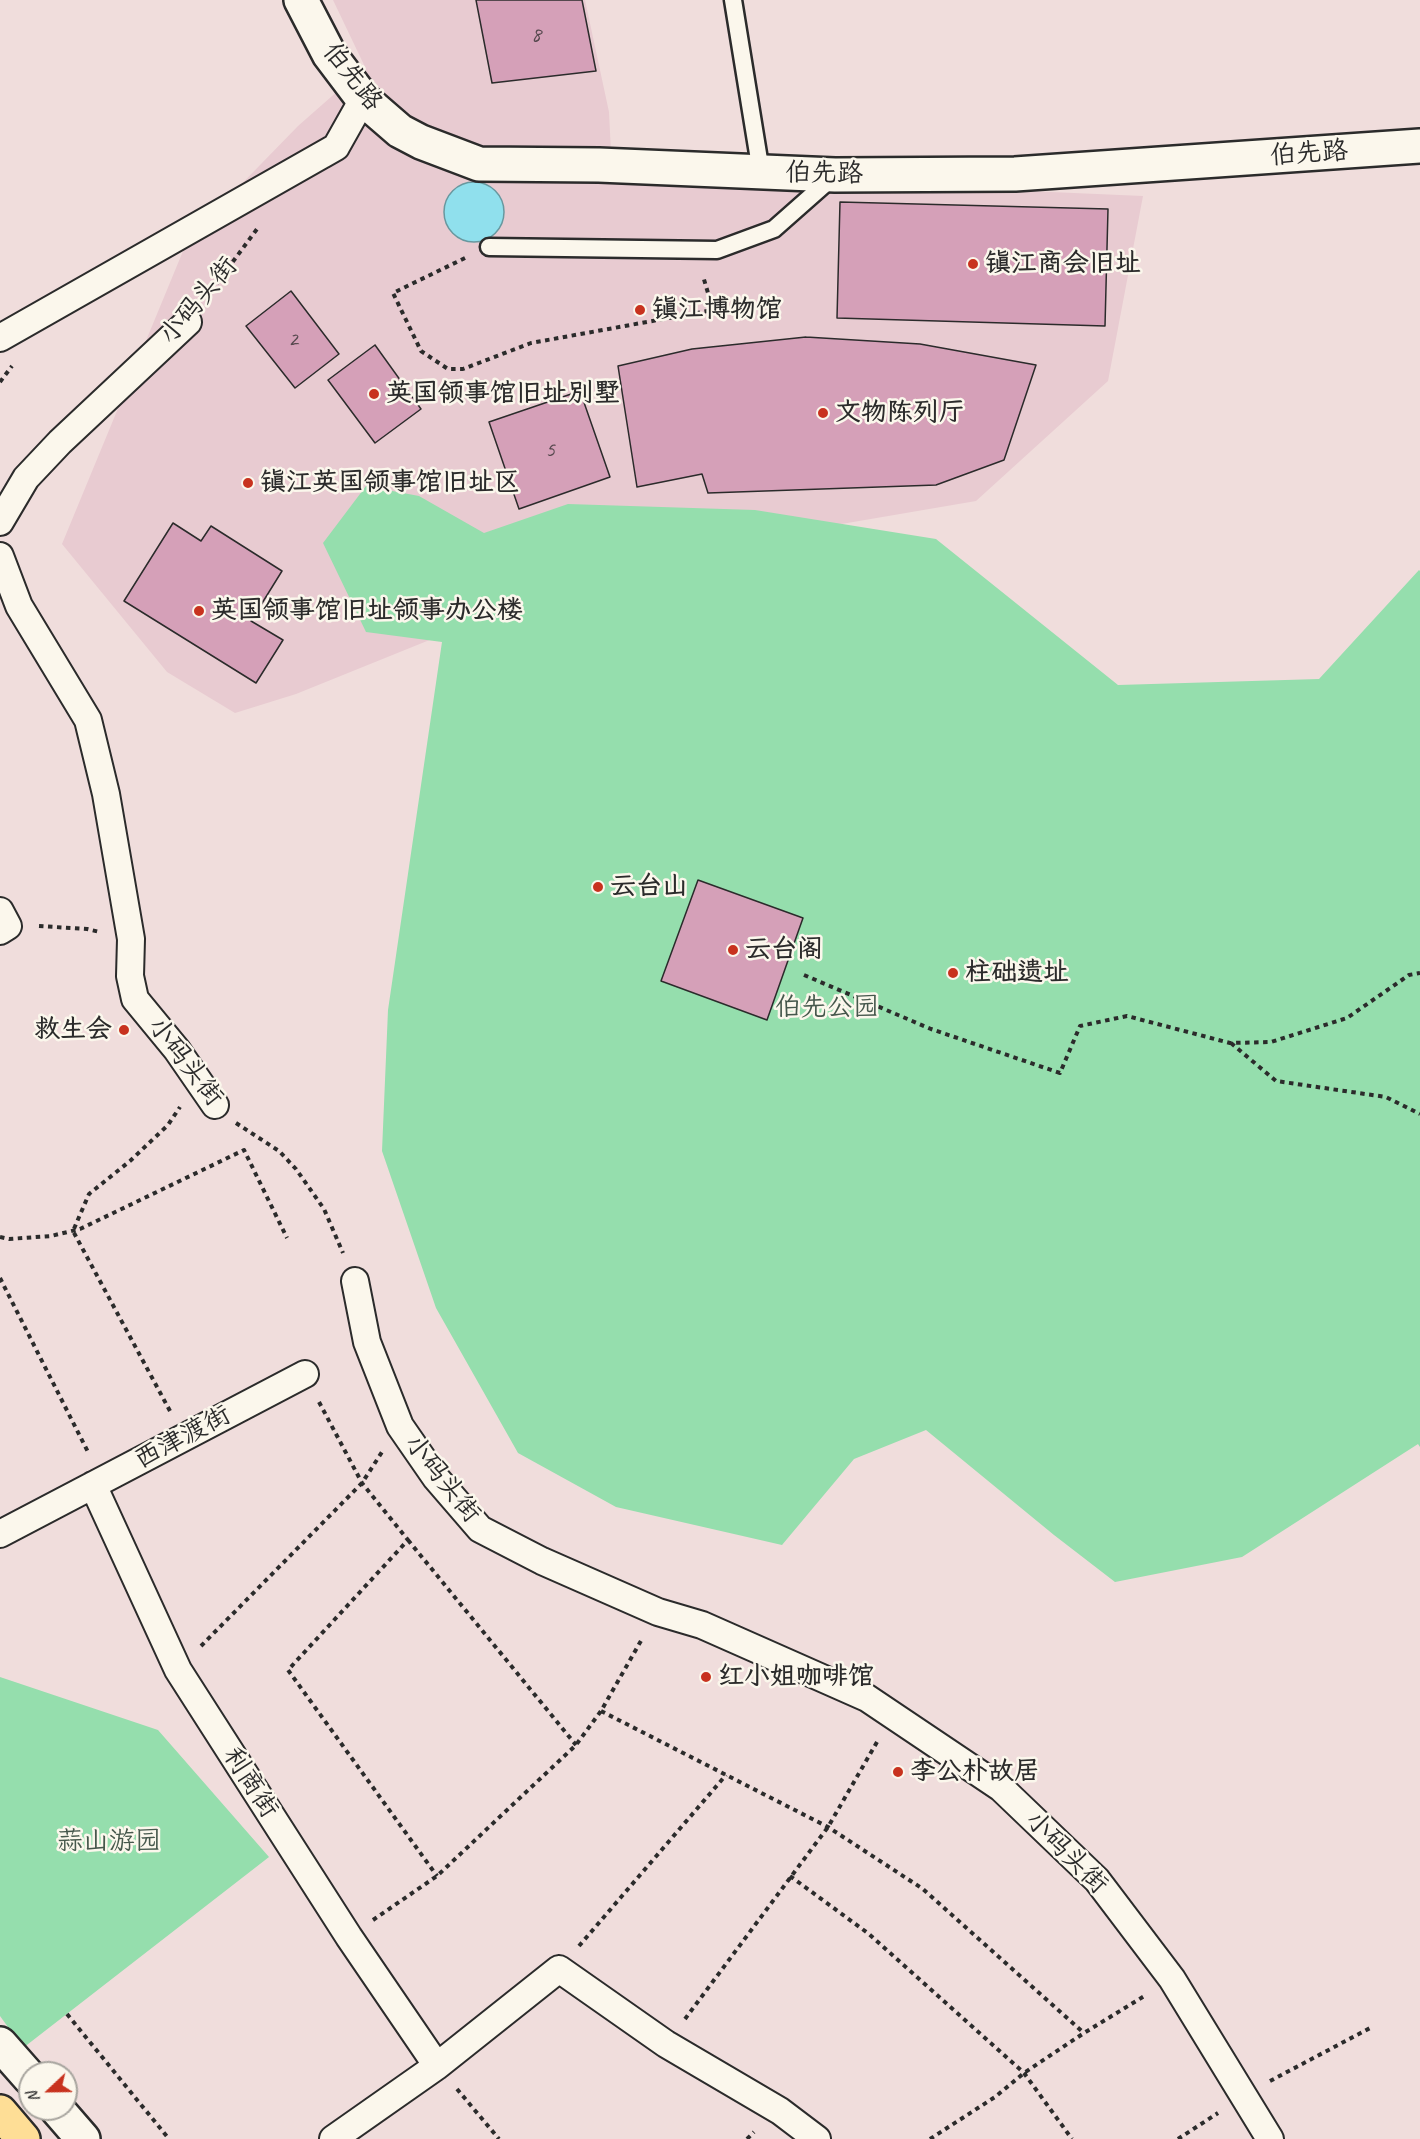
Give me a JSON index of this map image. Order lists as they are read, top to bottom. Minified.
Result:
{"streets":{"street":["伯先路","小码头街","西津渡街","利商街"]},"crossings":[["西津渡街","利商街"]],"parks":["伯先公园","蒜山游园"],"places":["镇江商会旧址","镇江博物馆","英国领事馆旧址别墅","文物陈列厅","镇江英国领事馆旧址区","英国领事馆旧址领事办公楼","云台山","云台阁","柱础遗址","救生会","红小姐咖啡馆","李公朴故居"],"house_numbers":["8","2","5"],"north":"left"}
